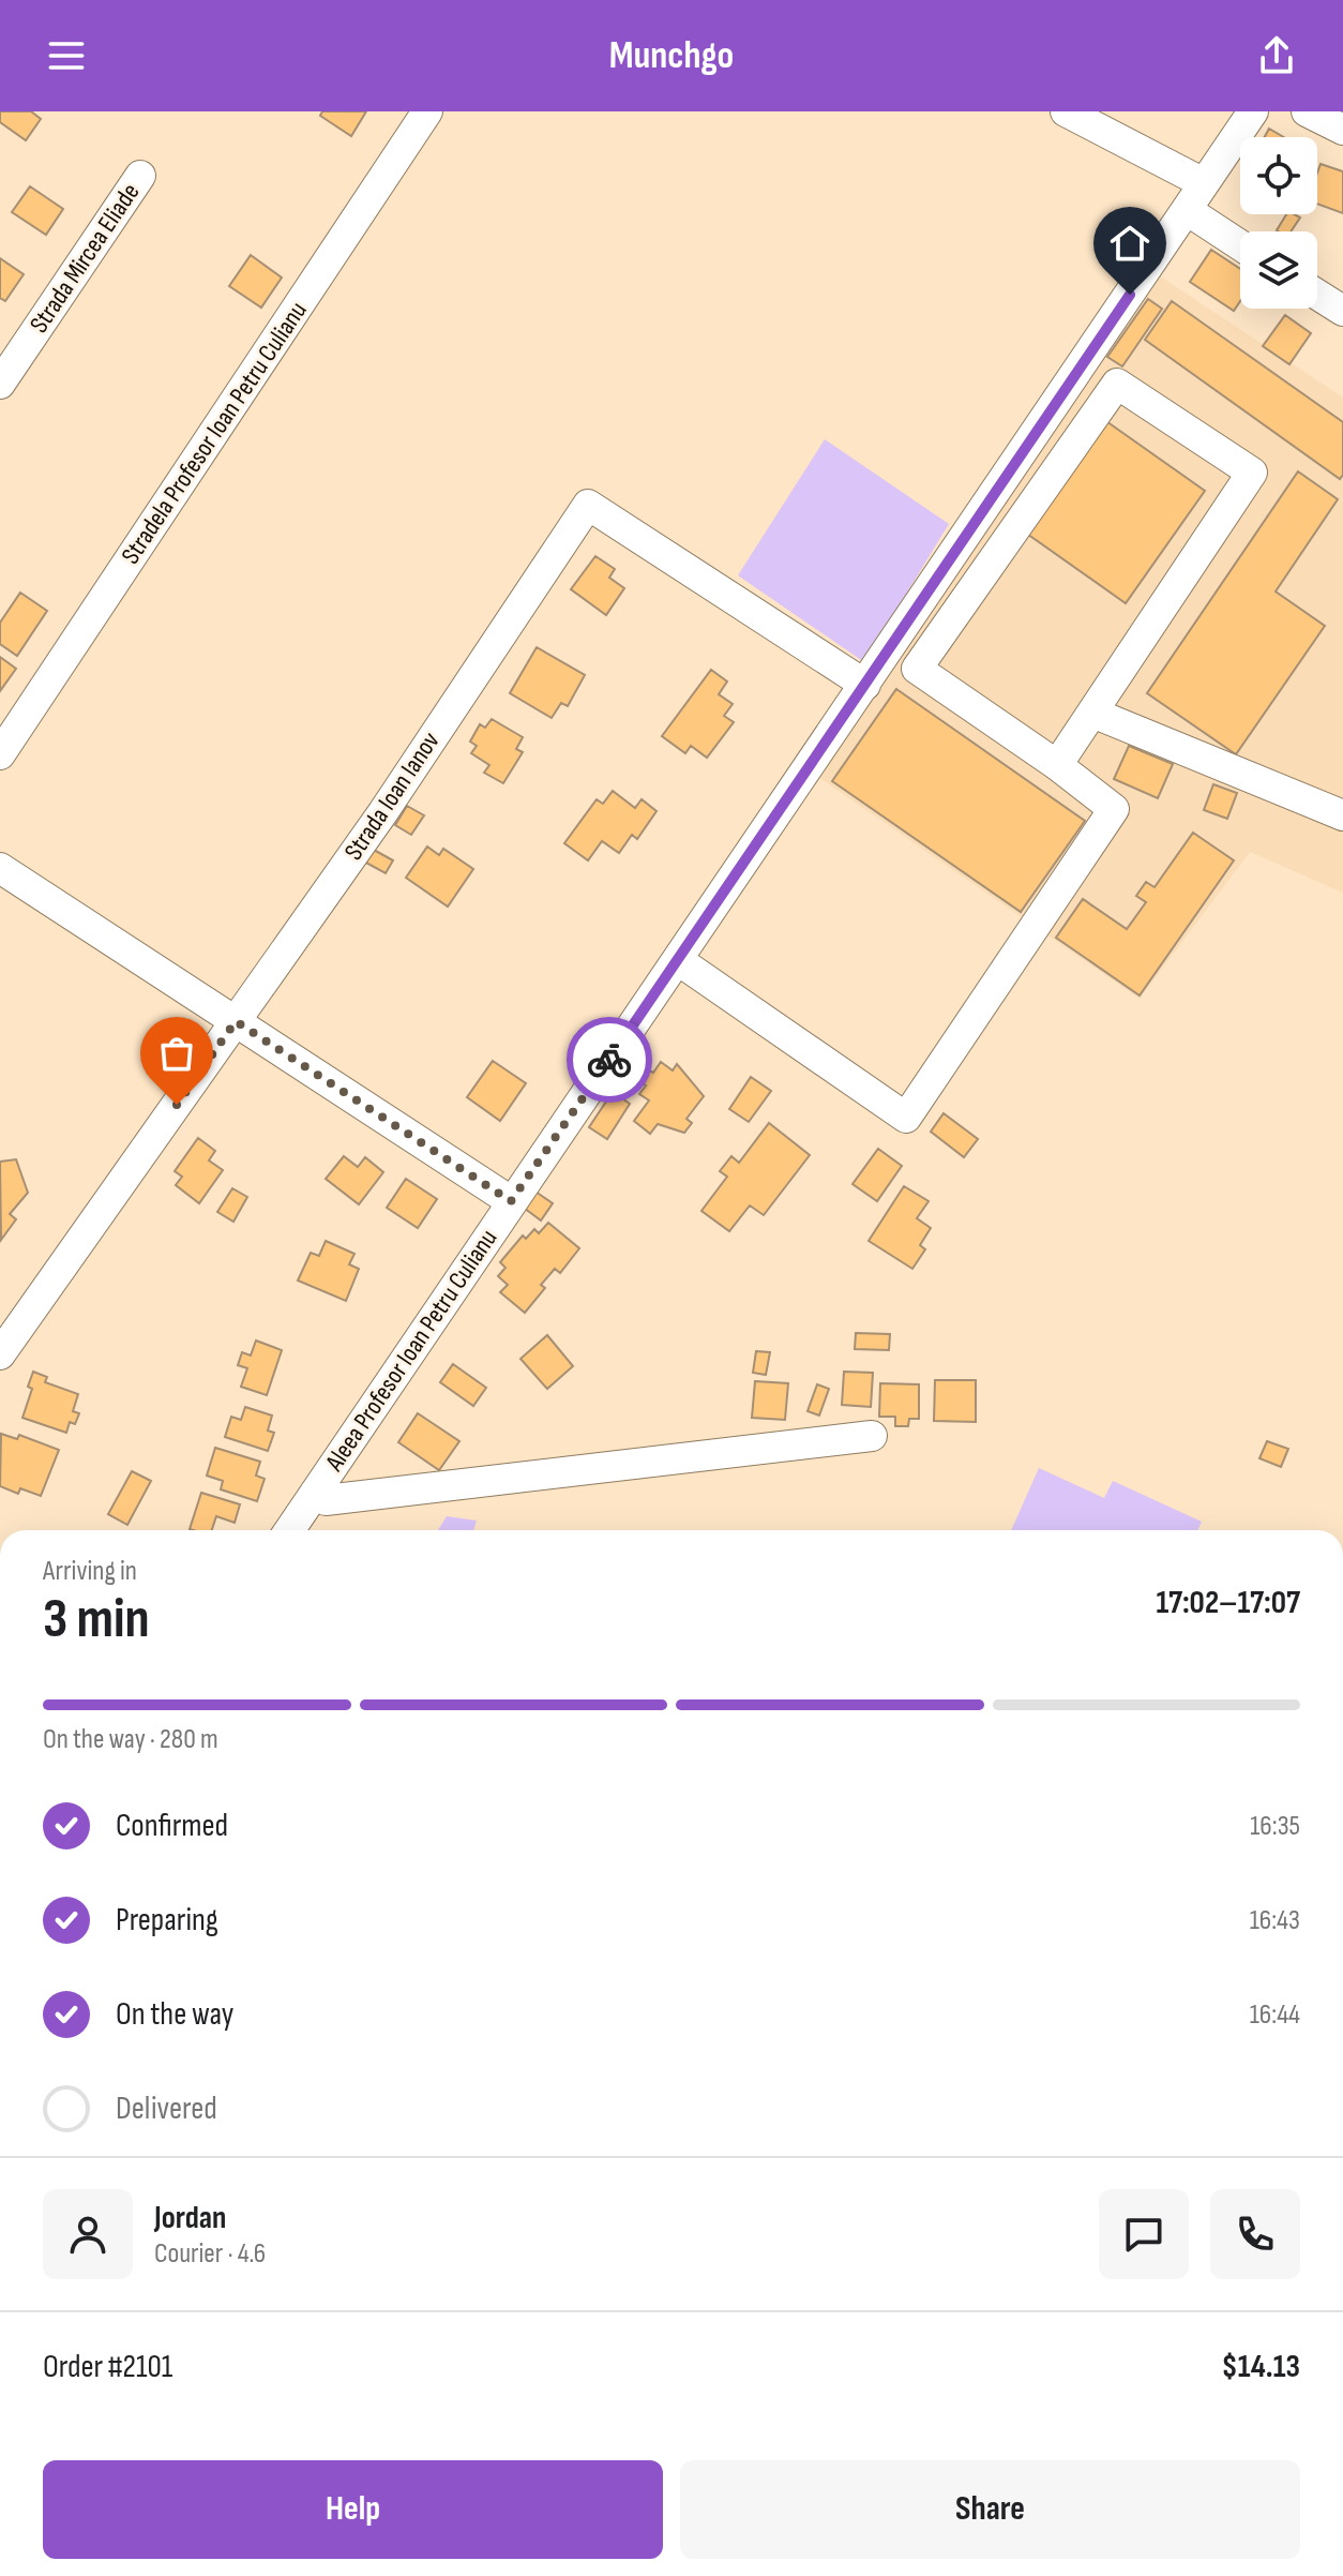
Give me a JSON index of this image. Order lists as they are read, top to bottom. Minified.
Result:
{"streets":{"street":["Strada Mircea Eliade","Stradela Profesor Ioan Petru Culianu","Strada Ioan Ianov","Aleea Profesor Ioan Petru Culianu"]},"crossings":[["Strada Ioan Ianov","Aleea Profesor Ioan Petru Culianu"]],"page":{"header":"Munchgo","heading":["3 min","Arriving in","17:02–17:07"],"panel":["Jordan","Courier · 4.6","Order #2101","$14.13"],"bar":"On the way · 280 m","list":[["Confirmed","16:35"],["Preparing","16:43"],["On the way","16:44"],"Delivered"],"buttons":["Help","Share"]}}
